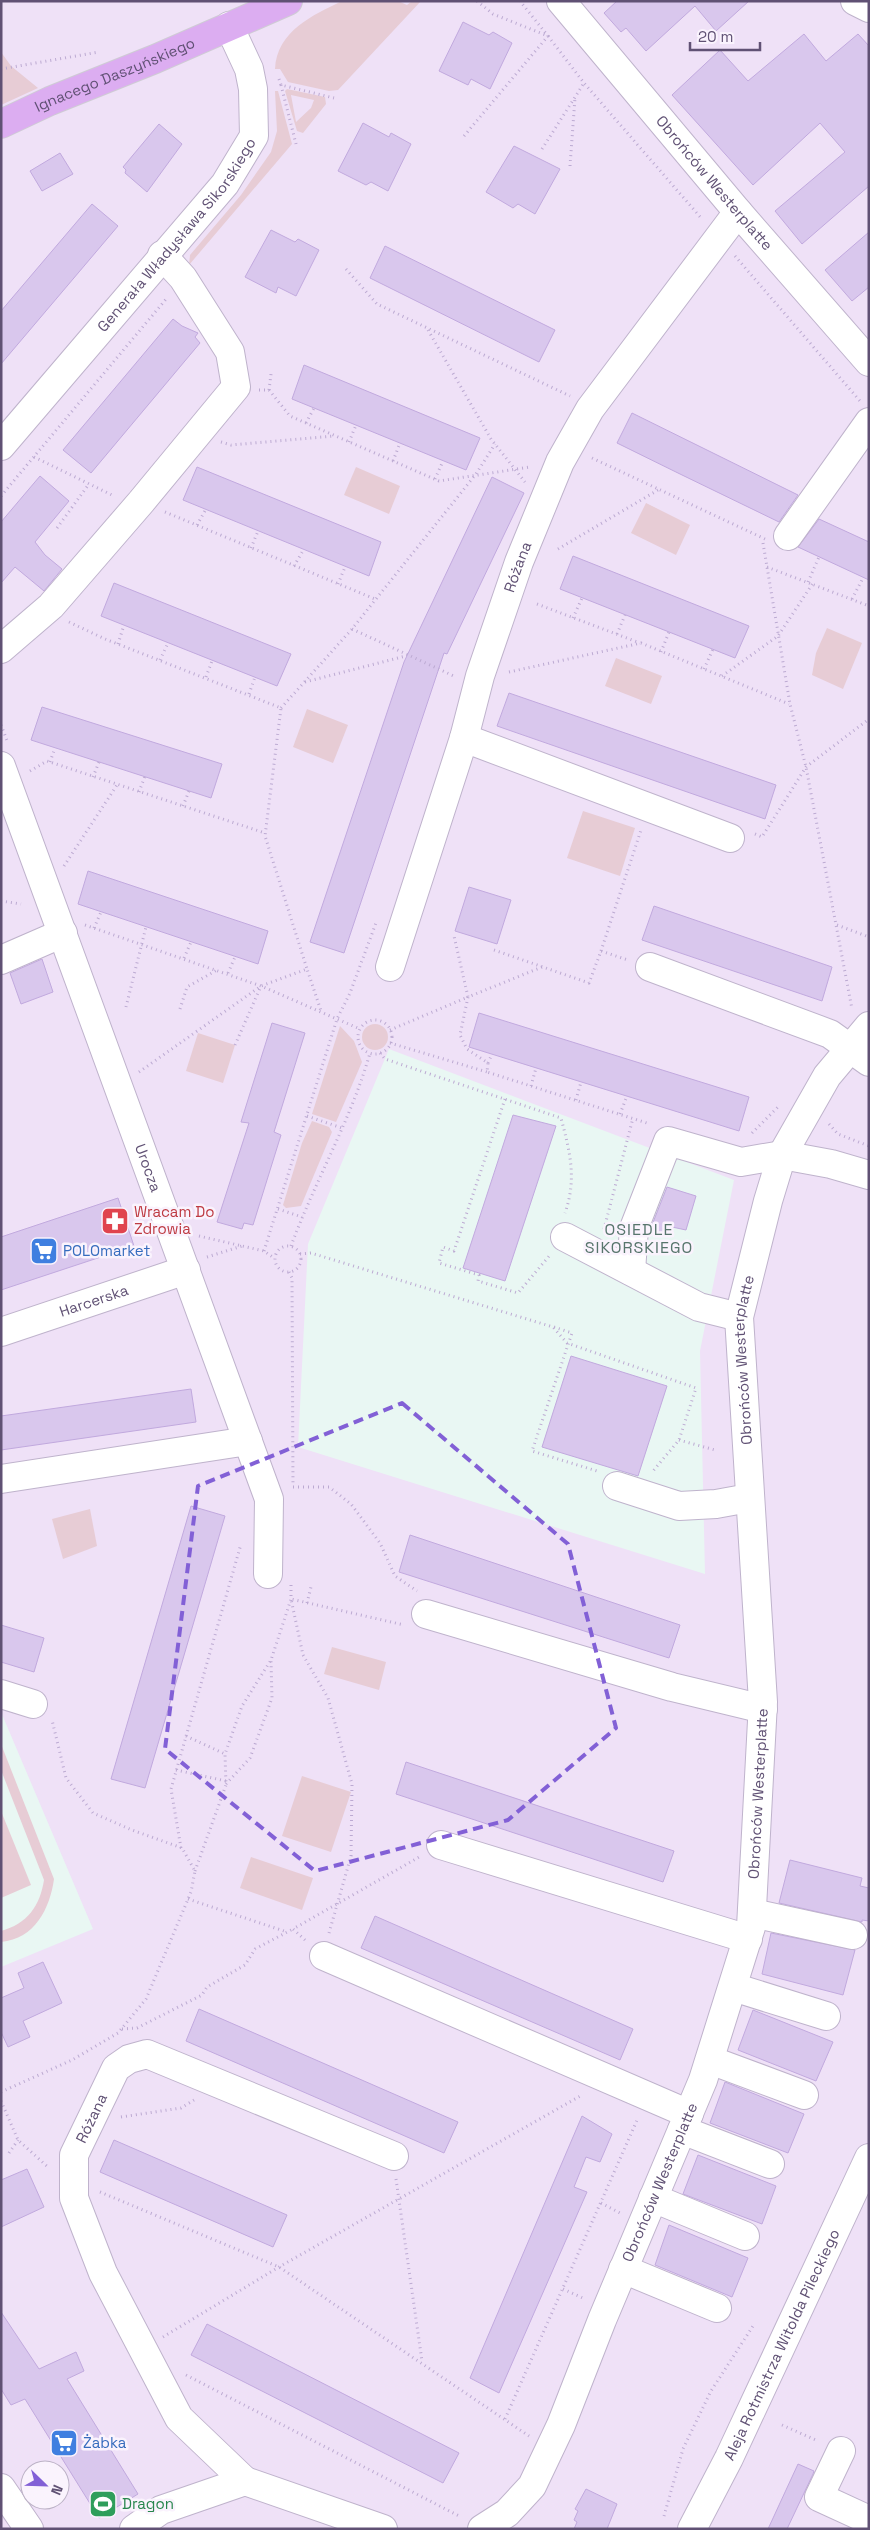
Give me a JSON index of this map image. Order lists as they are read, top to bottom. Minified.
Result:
{"streets":{"main road":["Ignacego Daszyńskiego"],"street":["Obrońców Westerplatte","Generała Władysława Sikorskiego","Różana","Urocza","Harcerska","Aleja Rotmistrza Witolda Pileckiego"]},"crossings":[["Ignacego Daszyńskiego","Generała Władysława Sikorskiego"],["Obrońców Westerplatte","Różana"],["Urocza","Harcerska"]],"districts":["OSIEDLE SIKORSKIEGO"],"places":{"pharmacy":["Wracam Do Zdrowia"],"supermarket":["POLOmarket","Żabka"],"sports":["Dragon"]},"scale_bar":"20 m","north":"bottom right"}
